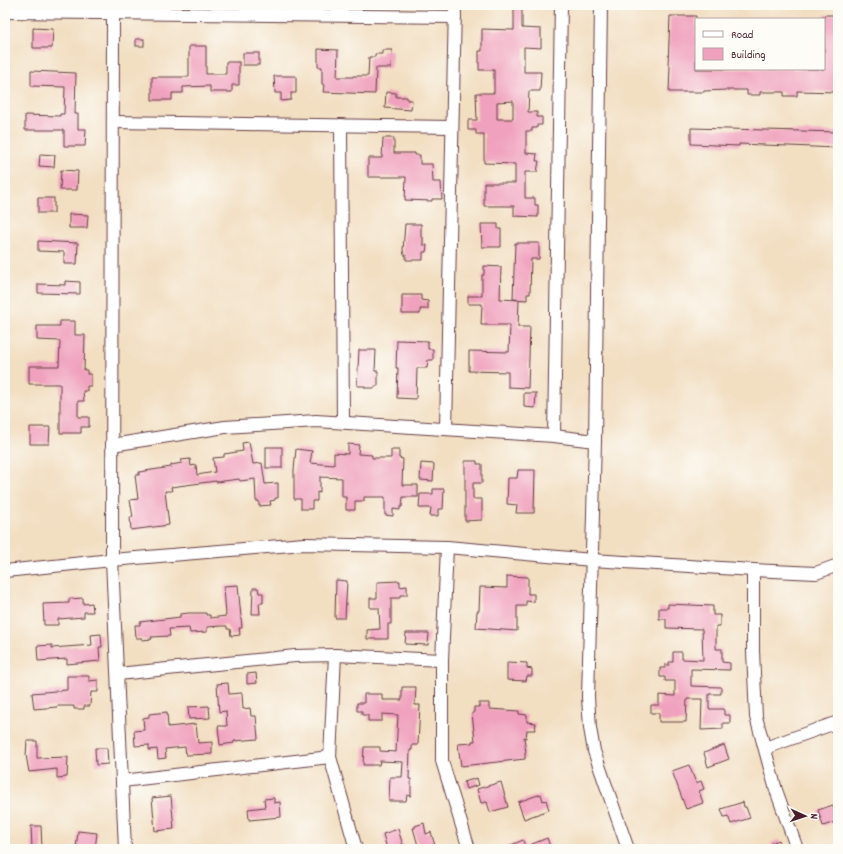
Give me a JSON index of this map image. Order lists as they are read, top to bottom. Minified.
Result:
{"legend":["Road","Building"],"north":"right"}
